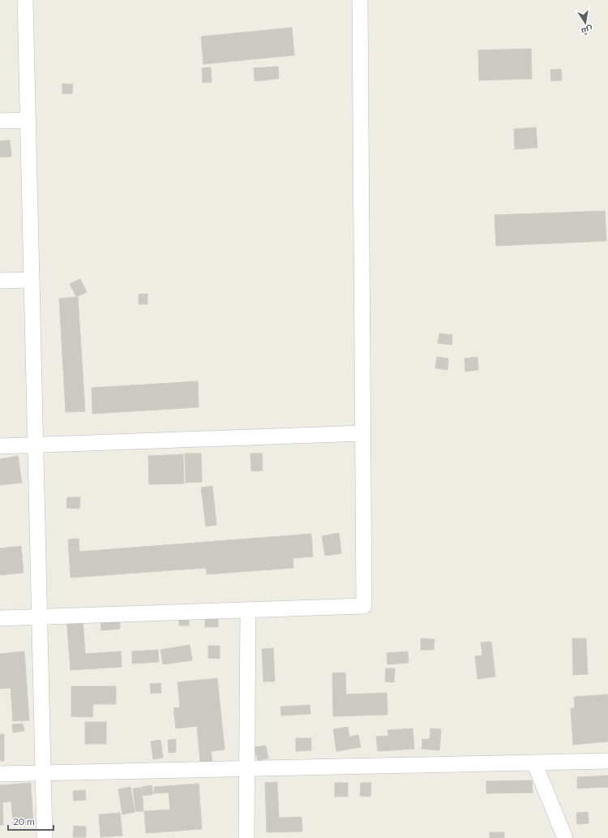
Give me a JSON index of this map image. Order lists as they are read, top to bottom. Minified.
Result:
{"scale_bar":"20 m","north":"bottom"}
